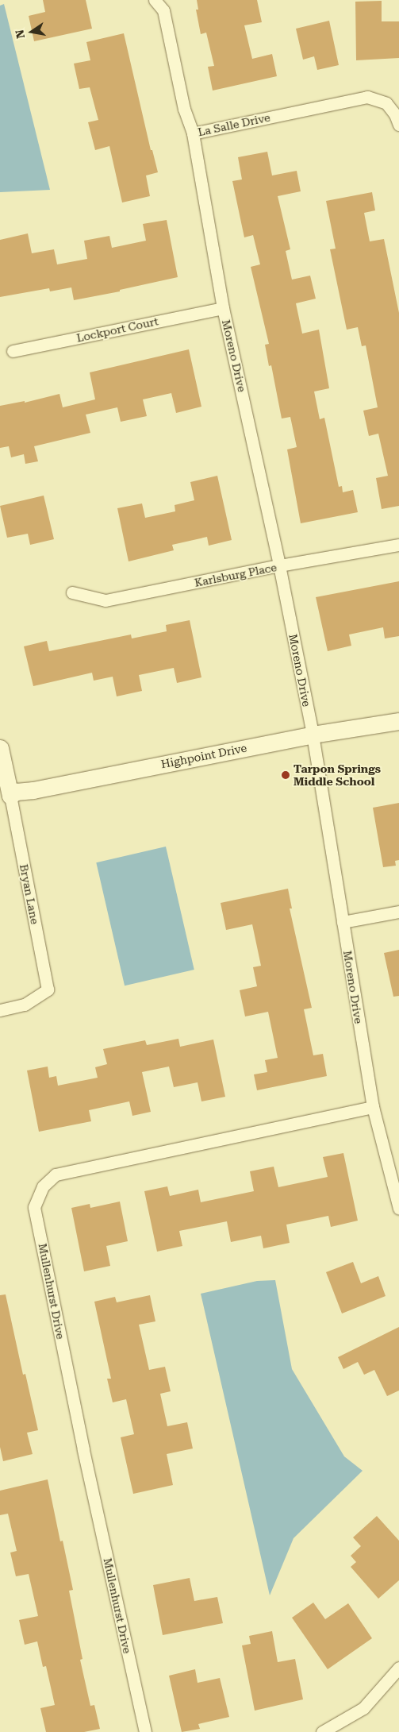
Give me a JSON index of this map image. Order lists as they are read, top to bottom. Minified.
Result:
{"streets":{"street":["La Salle Drive","Lockport Court","Moreno Drive","Karlsburg Place","Highpoint Drive","Bryan Lane","Mullenhurst Drive"]},"crossings":[["La Salle Drive","Moreno Drive"],["Lockport Court","Moreno Drive"],["Moreno Drive","Karlsburg Place"],["Moreno Drive","Highpoint Drive"],["Moreno Drive","Mullenhurst Drive"],["Highpoint Drive","Bryan Lane"]],"places":["Tarpon Springs Middle School"],"north":"left"}
